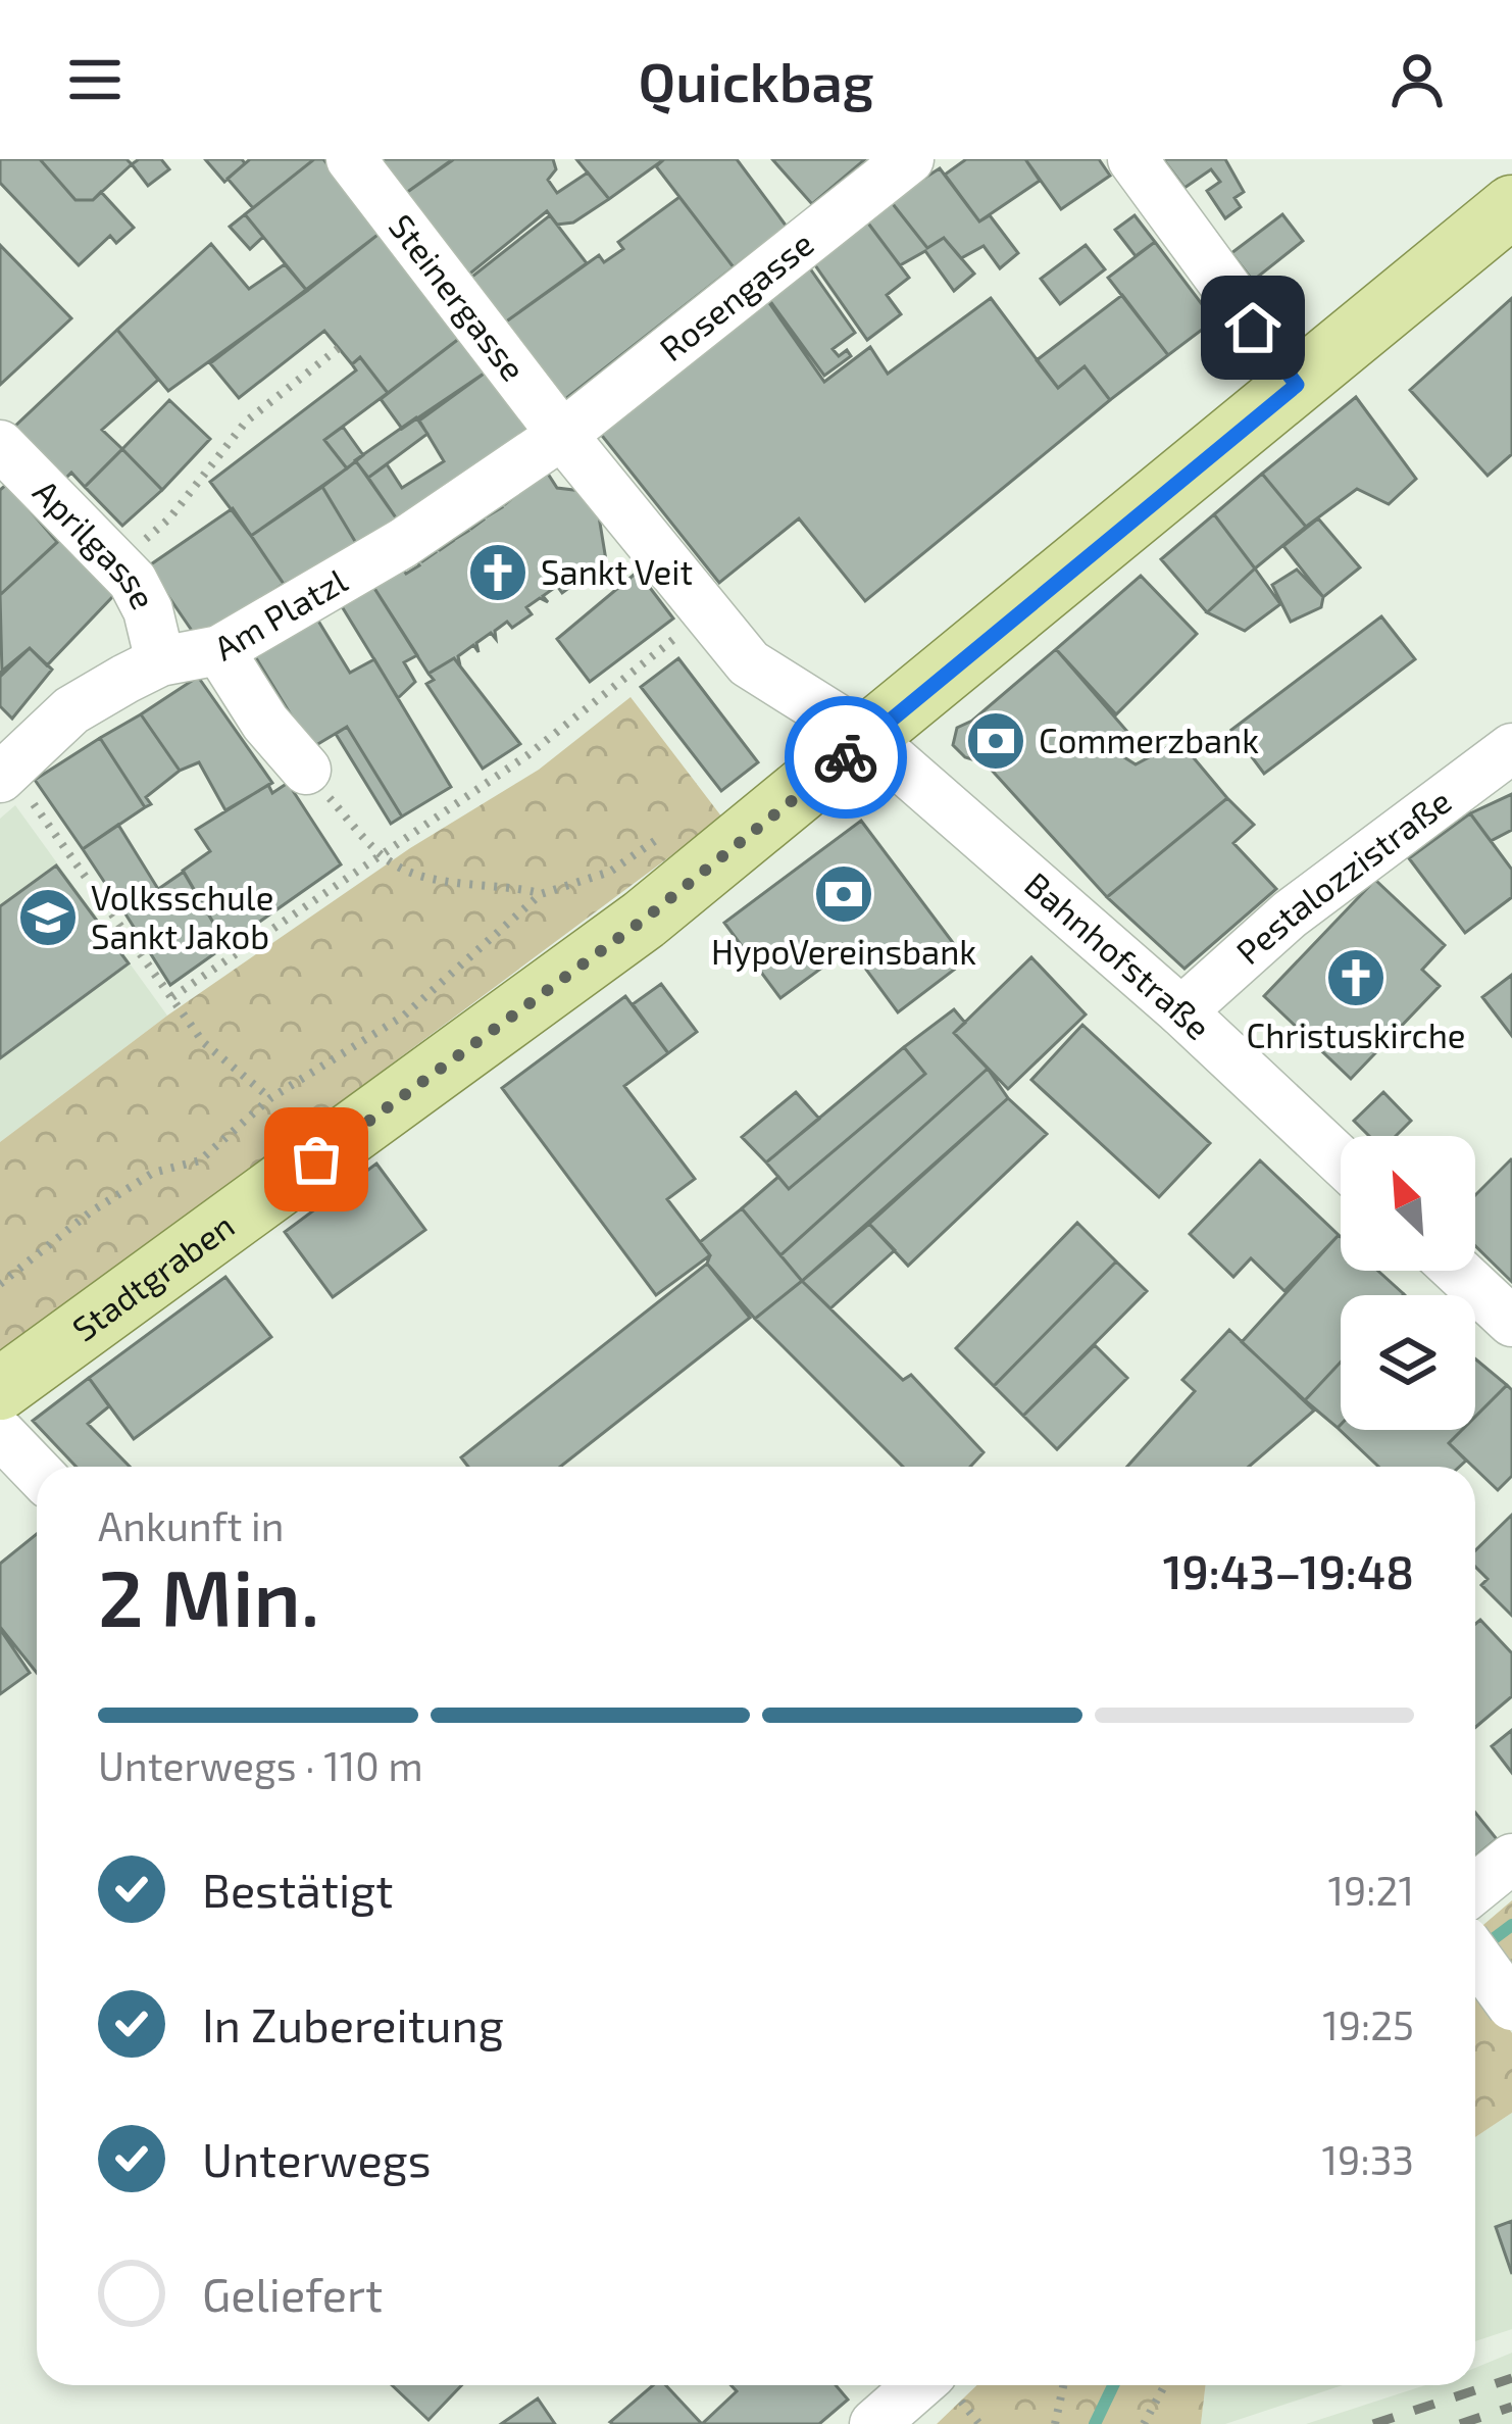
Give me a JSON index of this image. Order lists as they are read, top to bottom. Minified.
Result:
{"streets":{"main road":["Stadtgraben"],"street":["Rosengasse","Steinergasse","Aprilgasse","Am Platzl","Pestalozzistraße","Bahnhofstraße"]},"crossings":[["Rosengasse","Steinergasse"],["Rosengasse","Am Platzl"],["Steinergasse","Am Platzl"],["Steinergasse","Bahnhofstraße"],["Aprilgasse","Am Platzl"],["Pestalozzistraße","Bahnhofstraße"],["Bahnhofstraße","Stadtgraben"]],"places":{"church":["Sankt Veit","Christuskirche"],"bank":["Commerzbank","HypoVereinsbank"],"school or university":["Volksschule Sankt Jakob"]},"north":"top left","page":{"header":"Quickbag","heading":["2 Min.","Ankunft in","19:43–19:48"],"bar":"Unterwegs · 110 m","list":[["Bestätigt","19:21"],["In Zubereitung","19:25"],["Unterwegs","19:33"],"Geliefert"]}}
